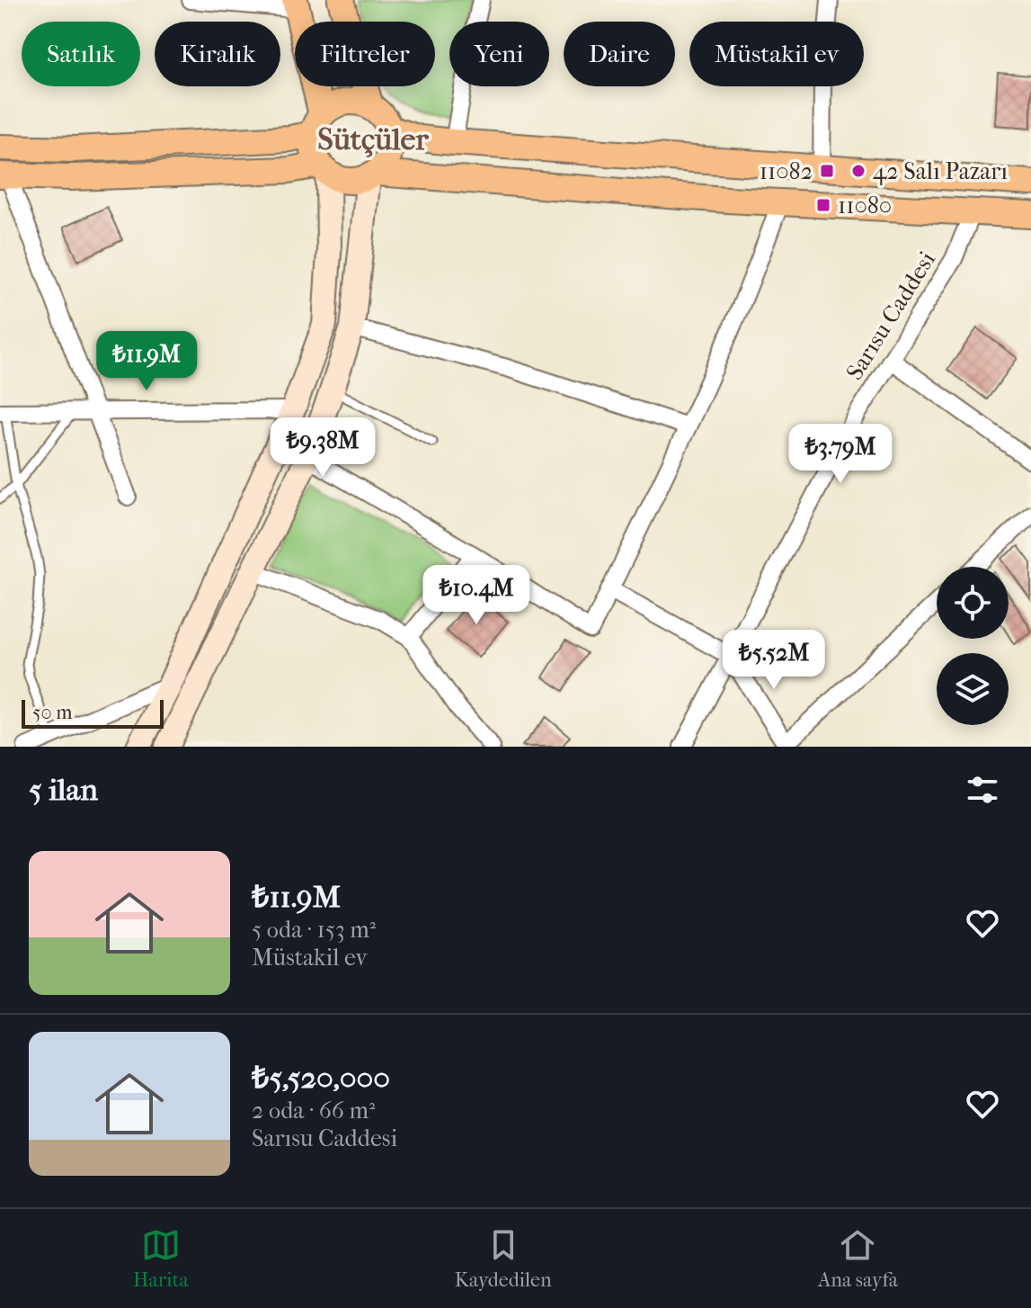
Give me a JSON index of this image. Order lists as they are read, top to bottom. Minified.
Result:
{"streets":{"street":["Sarısu Caddesi"]},"districts":["Sütçüler"],"places":{"transit":["11082","11080"],"other":["42 Salı Pazarı"]},"scale_bar":"50 m","page":{"chip":["Satılık","Kiralık","Filtreler","Yeni","Daire","Müstakil ev"],"price":["₺11.9M","₺9.38M","₺3.79M","₺10.4M","₺5.52M"],"scale":"50 m","heading":"5 ilan","list":[{"name":"₺11.9M","note":"5 oda · 153 m² · Müstakil ev"},{"name":"₺5,520,000","note":"2 oda · 66 m² · Sarısu Caddesi"}],"tabs":["Harita","Kaydedilen","Ana sayfa"]}}
